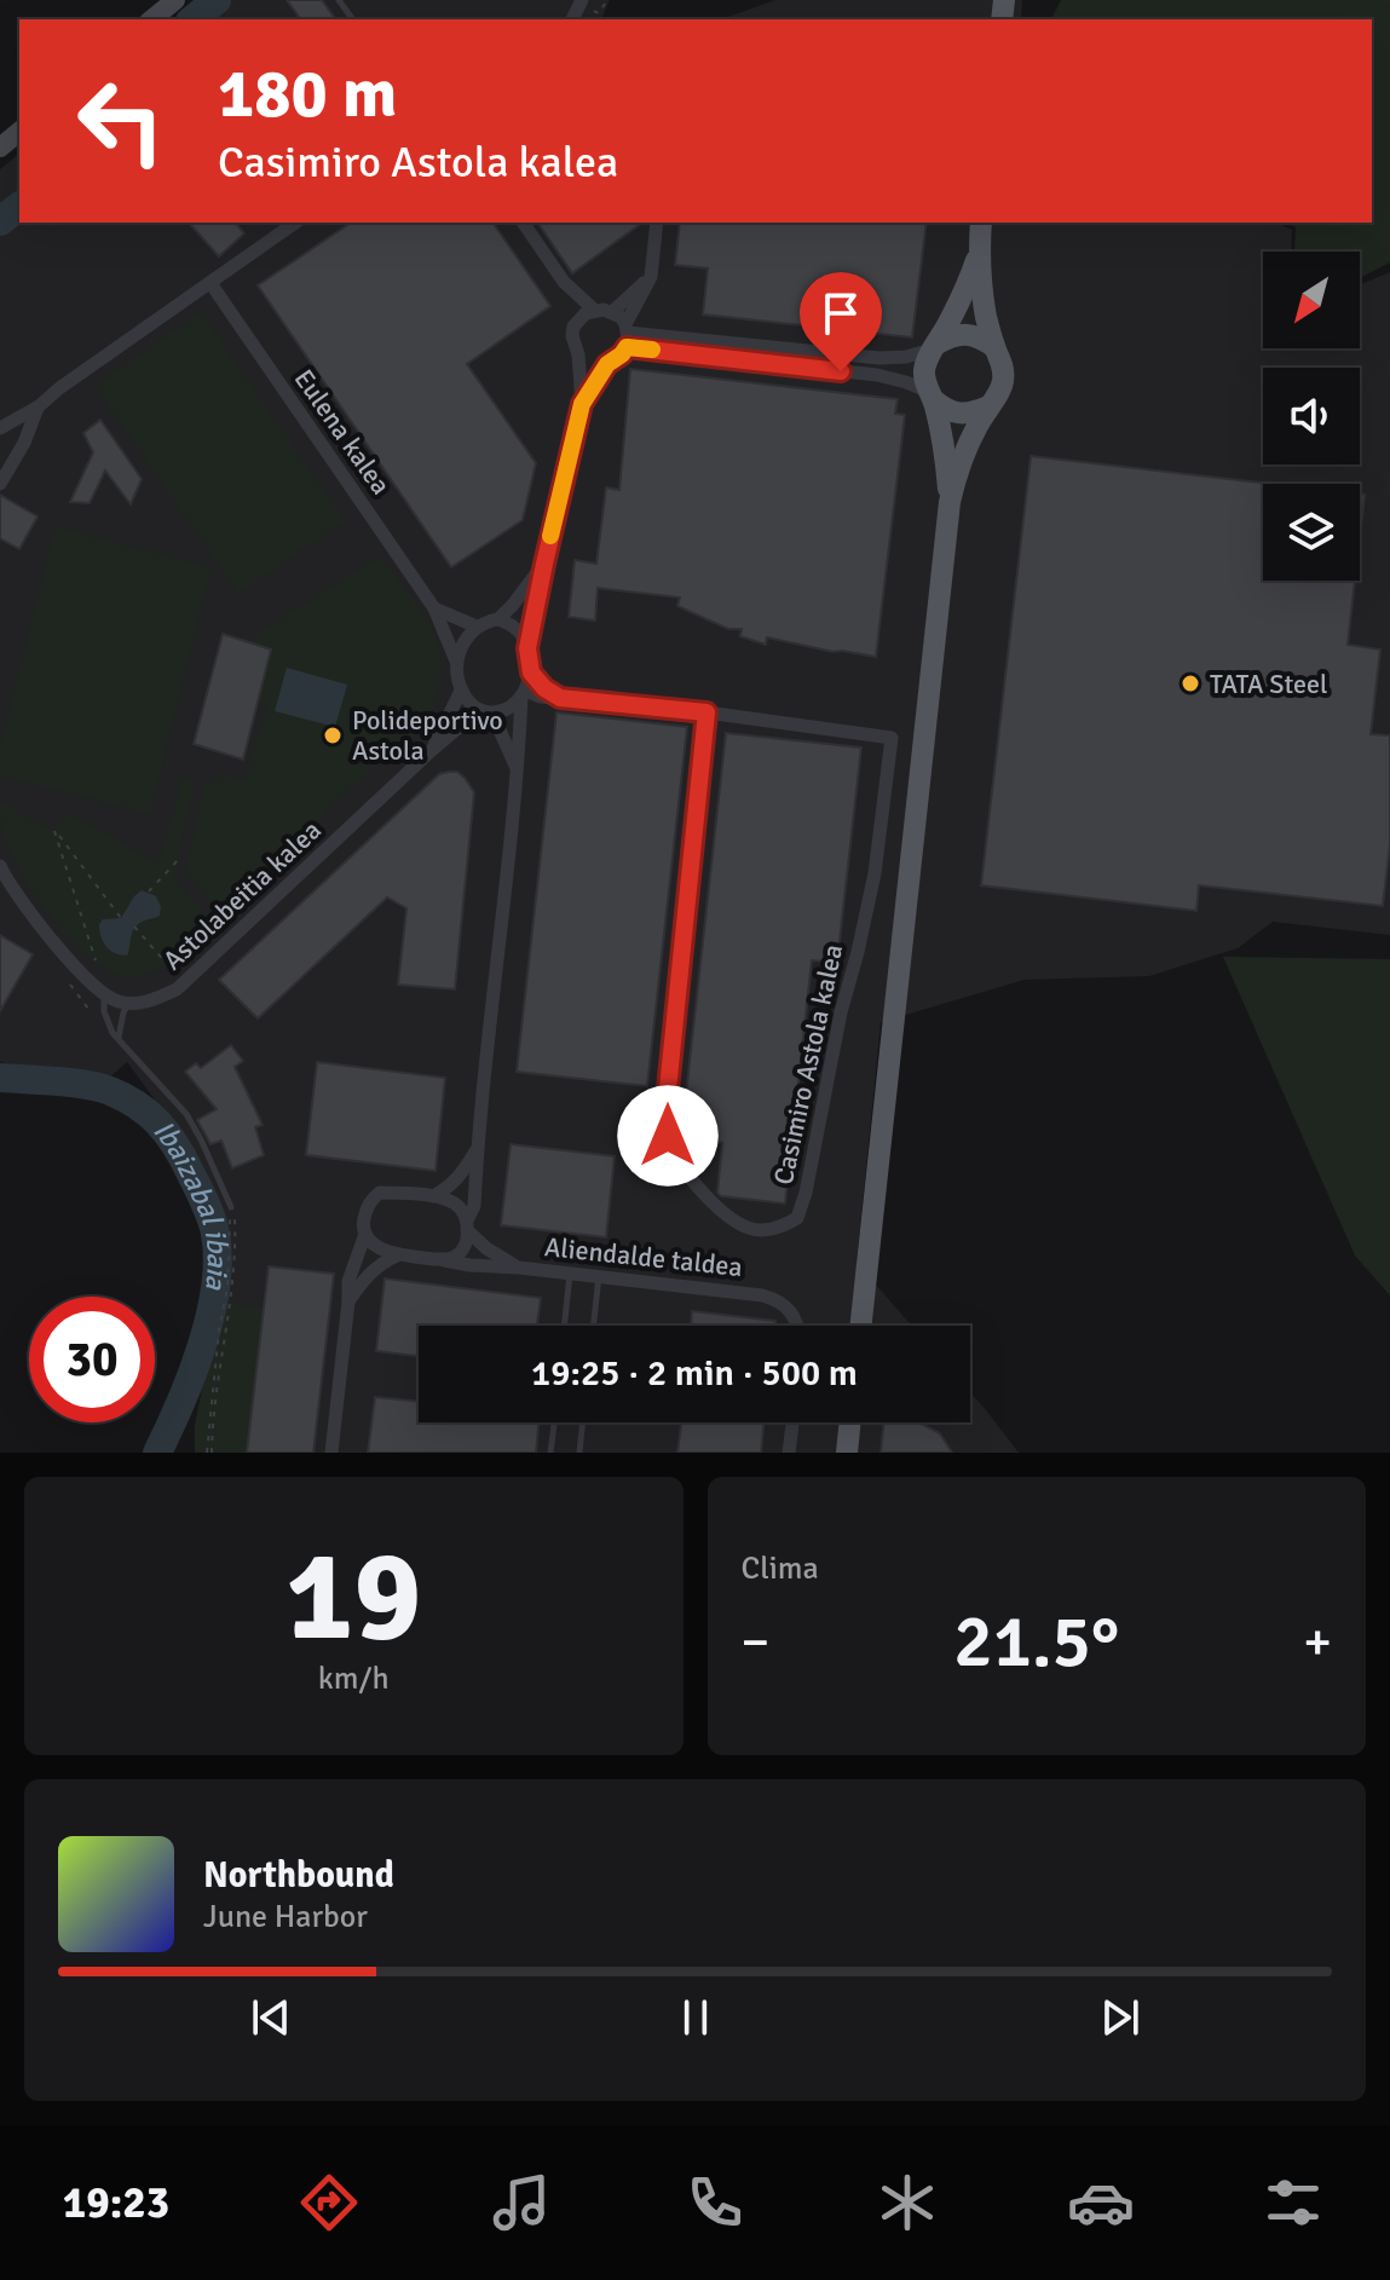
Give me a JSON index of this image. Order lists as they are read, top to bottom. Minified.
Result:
{"streets":{"street":["Eulena kalea","Astolabeitia kalea","Casimiro Astola kalea","Aliendalde taldea"]},"crossings":[["Eulena kalea","Astolabeitia kalea"],["Eulena kalea","Casimiro Astola kalea"],["Astolabeitia kalea","Casimiro Astola kalea"]],"water":["Ibaizabal ibaia"],"places":["TATA Steel","Polideportivo Astola"],"north":"bottom left","page":{"turn":["180 m","Casimiro Astola kalea"],"limit":"30","trip":"19:25 · 2 min · 500 m","tile":[["19","km/h"],"Clima"],"heat":["−","21.5°","+"],"song":["Northbound","June Harbor"],"tabs":"19:23"}}
